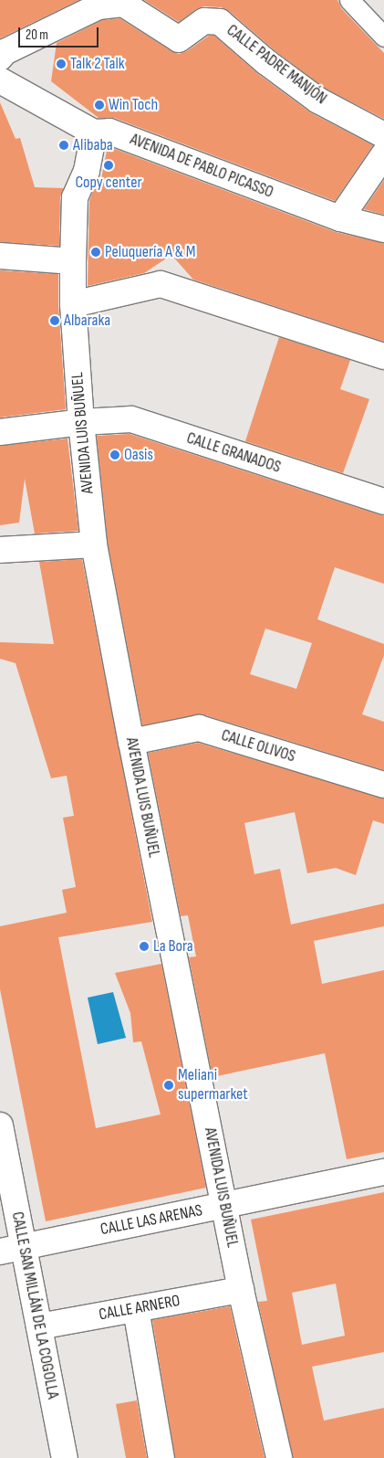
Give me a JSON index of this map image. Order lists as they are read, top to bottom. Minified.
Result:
{"streets":{"street":["CALLE PADRE MANJÓN","AVENIDA DE PABLO PICASSO","AVENIDA LUIS BUÑUEL","CALLE GRANADOS","CALLE OLIVOS","CALLE LAS ARENAS","CALLE SAN MILLÁN DE LA COGOLLA","CALLE ARNERO"]},"crossings":[["AVENIDA DE PABLO PICASSO","AVENIDA LUIS BUÑUEL"],["AVENIDA LUIS BUÑUEL","CALLE GRANADOS"],["AVENIDA LUIS BUÑUEL","CALLE OLIVOS"],["AVENIDA LUIS BUÑUEL","CALLE LAS ARENAS"],["AVENIDA LUIS BUÑUEL","CALLE ARNERO"],["CALLE LAS ARENAS","CALLE SAN MILLÁN DE LA COGOLLA"],["CALLE SAN MILLÁN DE LA COGOLLA","CALLE ARNERO"]],"places":["Talk 2 Talk","Win Toch","Alibaba","Copy center","Peluquería A & M","Albaraka","Oasis","La Bora","Meliani supermarket"],"scale_bar":"20 m"}
